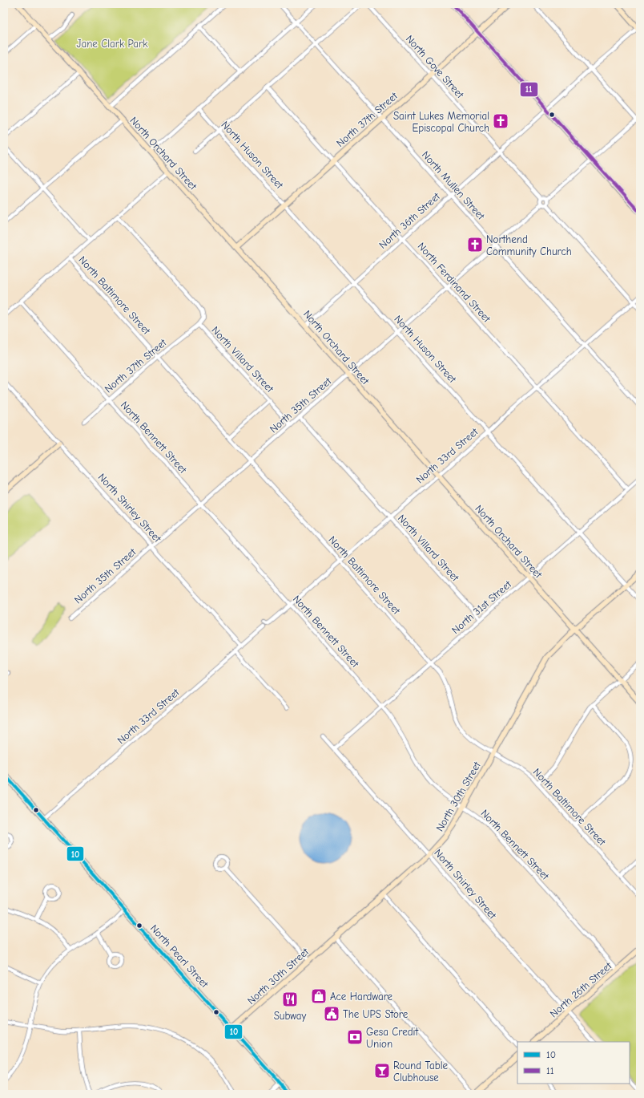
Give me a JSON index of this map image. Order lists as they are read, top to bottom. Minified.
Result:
{"streets":{"main road":["North Pearl Street"],"street":["North Gove Street","North 37th Street","North Orchard Street","North Huson Street","North Mullen Street","North 36th Street","North Ferdinand Street","North Baltimore Street","North Villard Street","North 35th Street","North Bennett Street","North 33rd Street","North Shirley Street","North 31st Street","North 30th Street","North 26th Street"]},"crossings":[["North Gove Street","North 37th Street"],["North Gove Street","North 36th Street"],["North Gove Street","North 35th Street"],["North 37th Street","North Orchard Street"],["North 37th Street","North Huson Street"],["North 37th Street","North Mullen Street"],["North 37th Street","North Ferdinand Street"],["North 37th Street","North Baltimore Street"],["North 37th Street","North Villard Street"],["North 37th Street","North Bennett Street"],["North Orchard Street","North 36th Street"],["North Orchard Street","North 35th Street"],["North Orchard Street","North 33rd Street"],["North Orchard Street","North 31st Street"],["North Orchard Street","North 30th Street"],["North Huson Street","North 36th Street"],["North Huson Street","North 35th Street"],["North Huson Street","North 33rd Street"],["North Huson Street","North 31st Street"],["North Huson Street","North 30th Street"],["North Mullen Street","North 36th Street"],["North Mullen Street","North 35th Street"],["North Mullen Street","North 33rd Street"],["North 36th Street","North Ferdinand Street"],["North Ferdinand Street","North 35th Street"],["North Ferdinand Street","North 33rd Street"],["North Ferdinand Street","North 31st Street"],["North Baltimore Street","North 35th Street"],["North Baltimore Street","North 33rd Street"],["North Baltimore Street","North 31st Street"],["North Baltimore Street","North 30th Street"],["North Villard Street","North 35th Street"],["North Villard Street","North 33rd Street"],["North Villard Street","North 31st Street"],["North 35th Street","North Bennett Street"],["North 35th Street","North Shirley Street"],["North Bennett Street","North 33rd Street"],["North Bennett Street","North 31st Street"],["North Bennett Street","North 30th Street"],["North Bennett Street","North 26th Street"],["North 33rd Street","North Shirley Street"],["North 33rd Street","North Pearl Street"],["North Shirley Street","North 31st Street"],["North Shirley Street","North 30th Street"],["North Shirley Street","North 26th Street"],["North 30th Street","North Pearl Street"]],"parks":["Jane Clark Park"],"places":{"church":["Saint Lukes Memorial Episcopal Church","Northend Community Church"],"shop":["Ace Hardware"],"restaurant":["Subway"],"public building":["The UPS Store"],"bank":["Gesa Credit Union"],"bar":["Round Table Clubhouse"]},"lines":["transit line 11","transit line 10"],"legend":["10","11"]}
